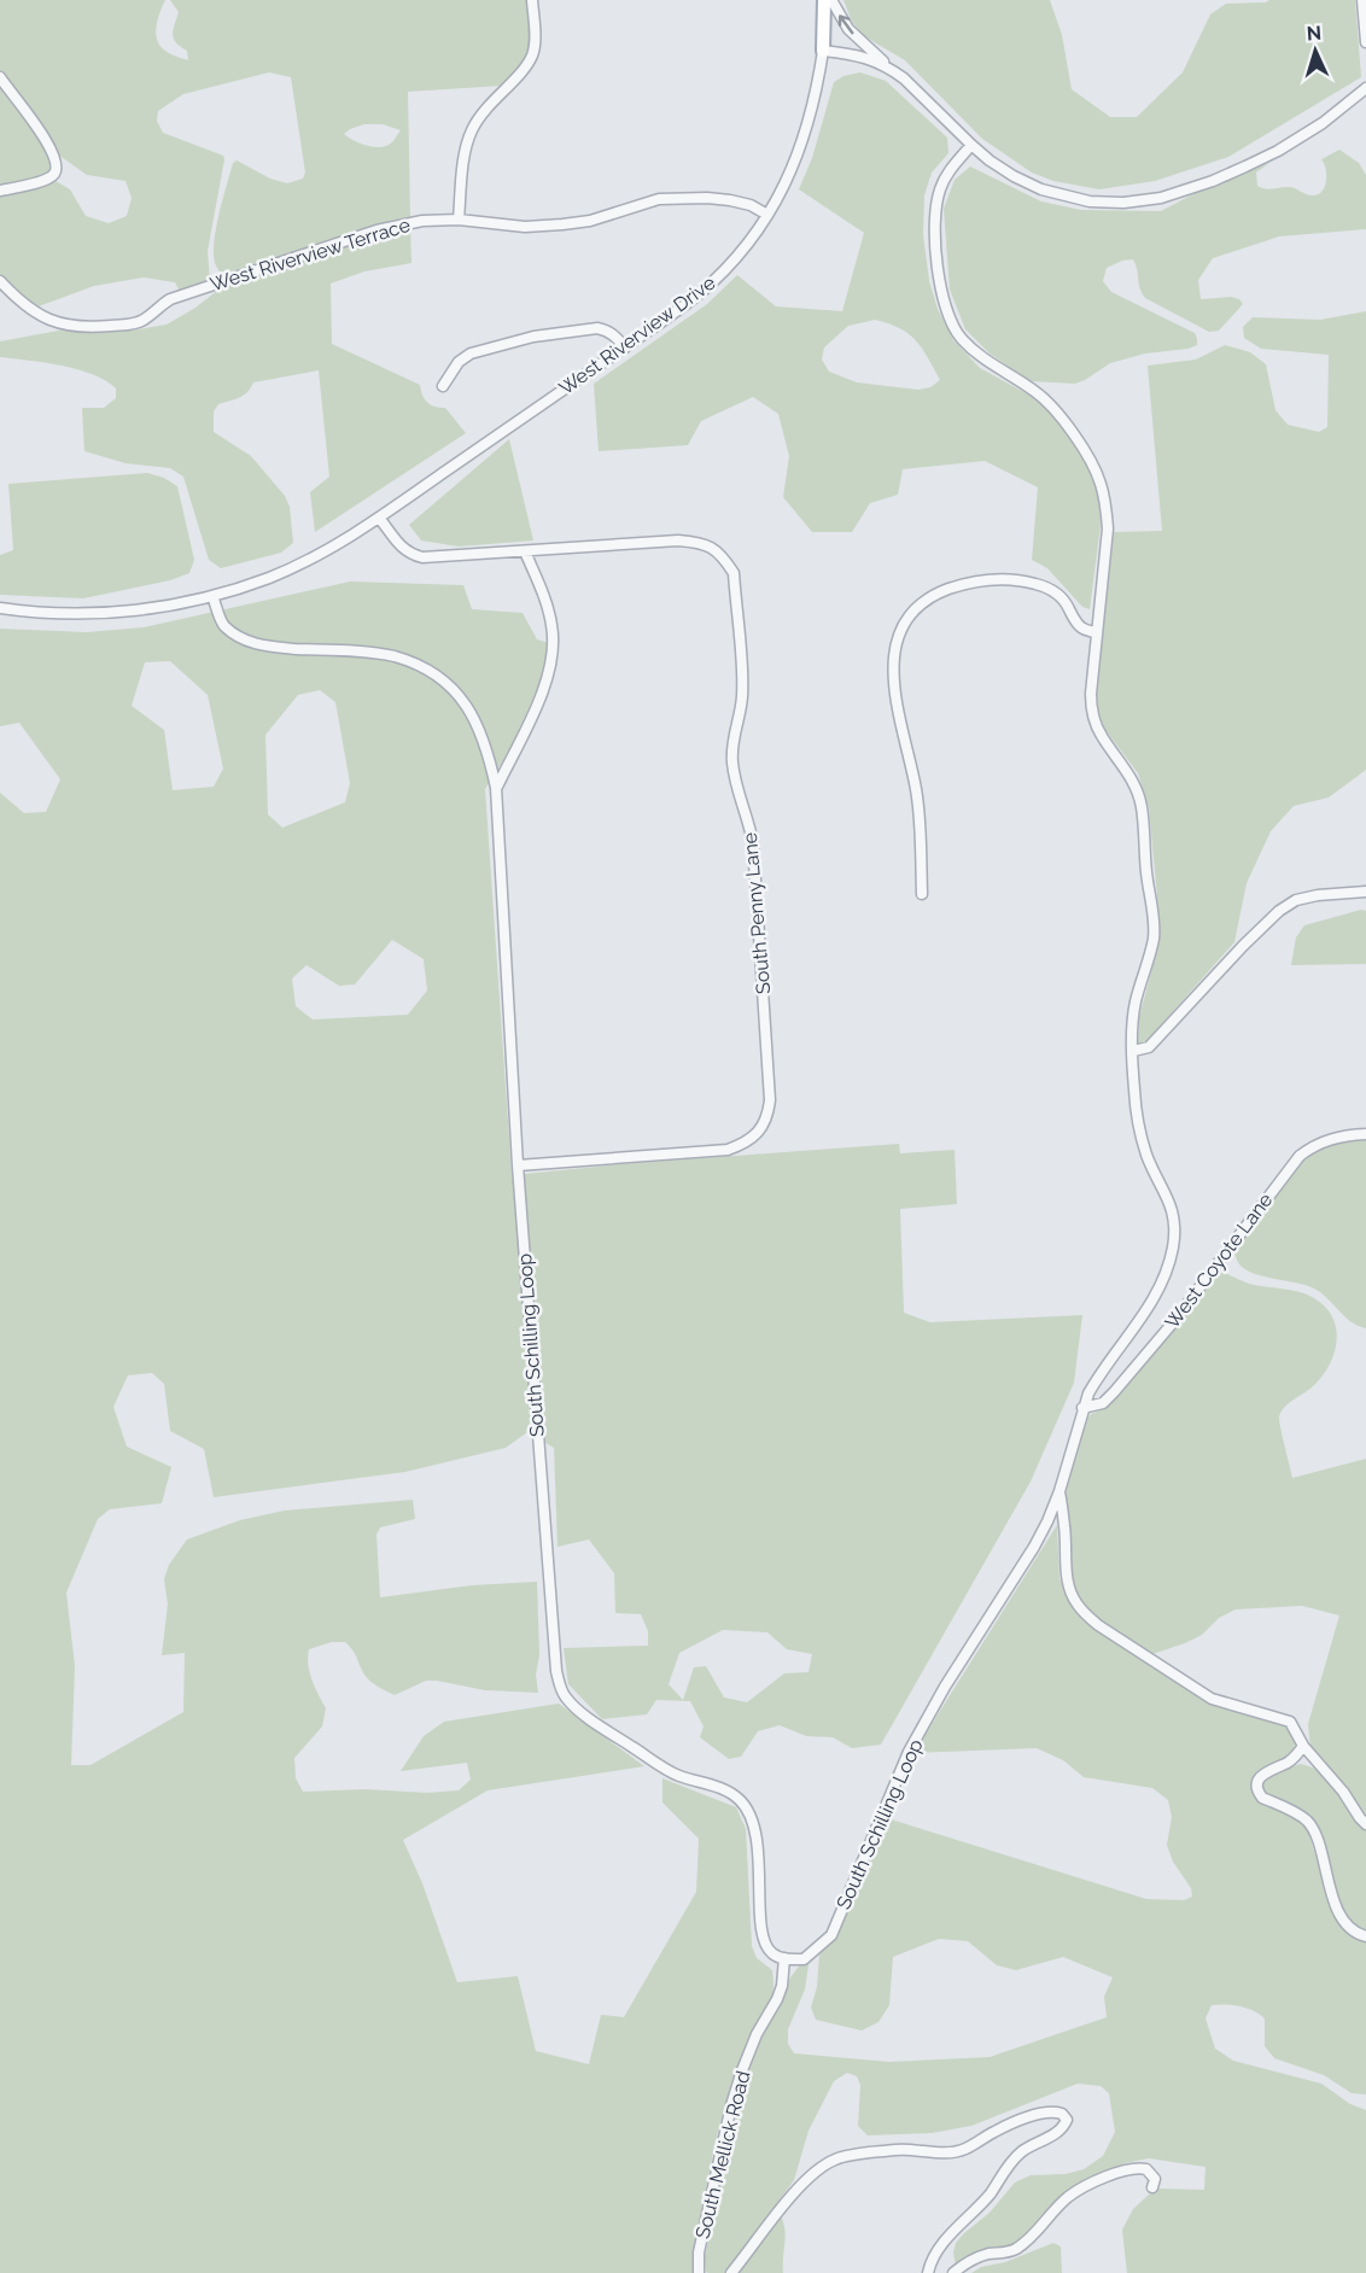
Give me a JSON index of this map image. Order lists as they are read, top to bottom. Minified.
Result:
{"streets":{"street":["West Riverview Terrace","West Riverview Drive","South Penny Lane","West Coyote Lane","South Schilling Loop","South Mellick Road"]},"crossings":[["West Riverview Terrace","West Riverview Drive"],["West Riverview Drive","South Penny Lane"],["West Riverview Drive","South Schilling Loop"],["South Penny Lane","South Schilling Loop"],["West Coyote Lane","South Schilling Loop"],["South Schilling Loop","South Mellick Road"]],"north":"top"}
